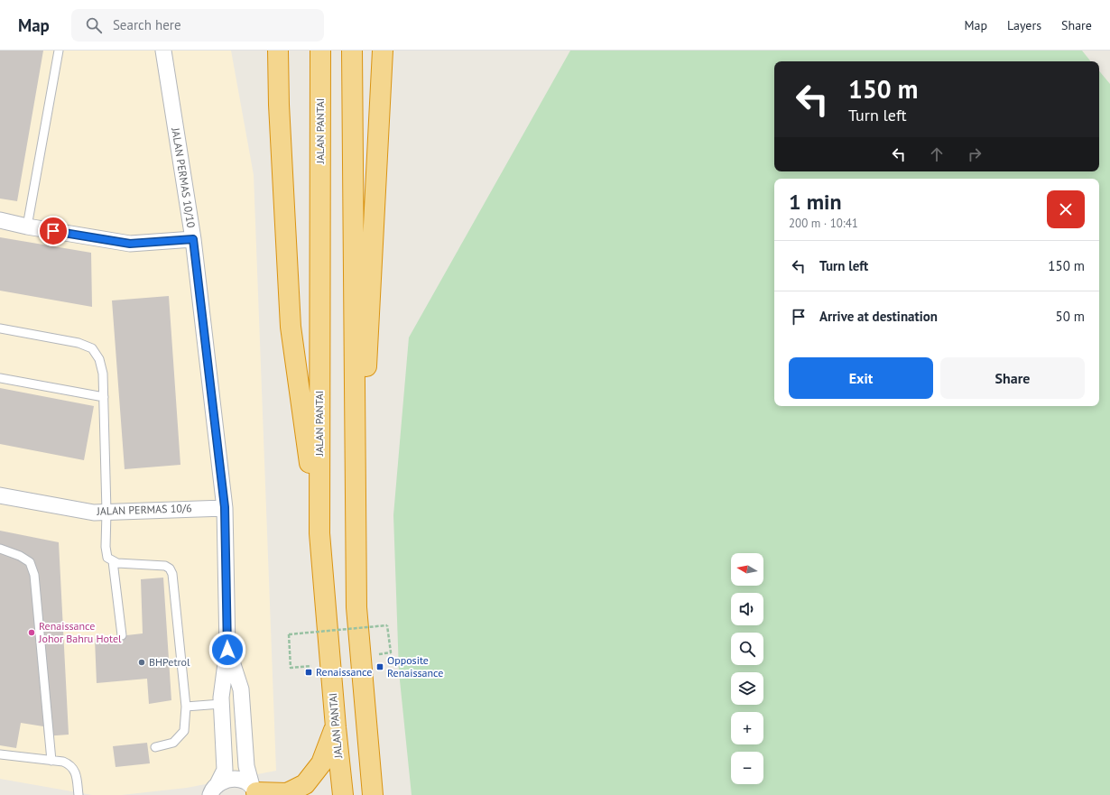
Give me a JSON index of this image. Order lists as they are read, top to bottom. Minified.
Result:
{"streets":{"highway":["JALAN PANTAI"],"street":["JALAN PERMAS 10/10","JALAN PERMAS 10/6"]},"crossings":[["JALAN PERMAS 10/10","JALAN PERMAS 10/6"]],"places":{"other":["Renaissance Johor Bahru Hotel","BHPetrol"],"transit":["Opposite Renaissance","Renaissance"]},"north":"left","page":{"header":"Map","search":"Search here","nav":["Map","Layers","Share"],"turn":["150 m","Turn left"],"heading":["1 min","200 m · 10:41"],"list":[{"name":"Turn left","value":"150 m"},{"name":"Arrive at destination","value":"50 m"}],"buttons":["Exit","Share"],"map_buttons":["+","−"]}}
